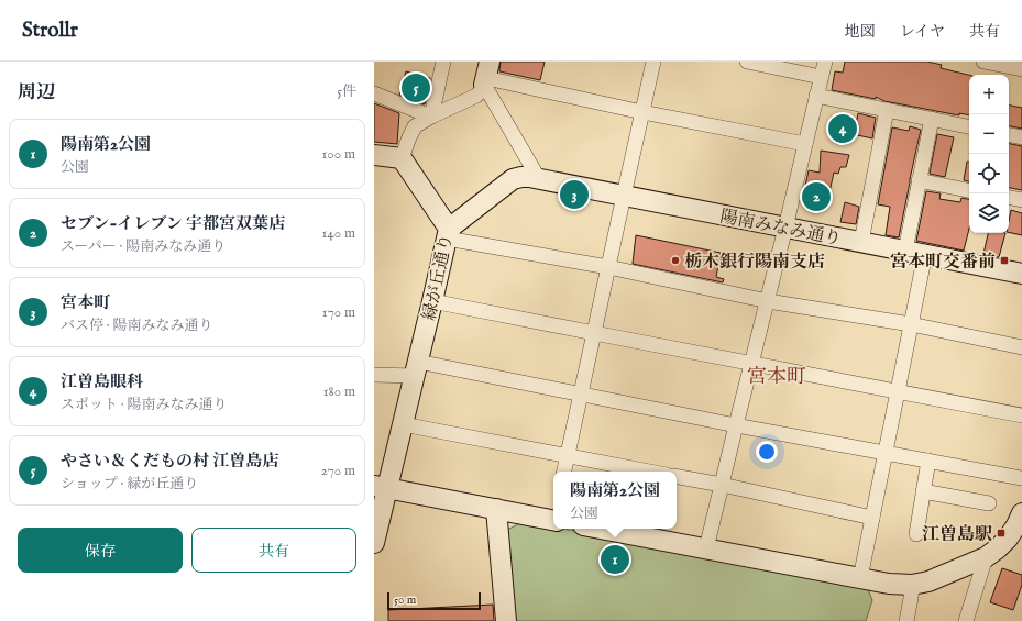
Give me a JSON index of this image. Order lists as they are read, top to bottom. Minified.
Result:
{"streets":{"street":["陽南みなみ通り","緑が丘通り"]},"crossings":[["陽南みなみ通り","緑が丘通り"]],"districts":["宮本町"],"places":{"other":["栃木銀行陽南支店"],"transit":["宮本町交番前","江曽島駅"]},"scale_bar":"50 m","page":{"header":"Strollr","nav":["地図","レイヤ","共有"],"heading":["周辺","5件"],"pins":["5","4","3","2","1"],"map_buttons":["+","−"],"list":[{"mark":"1","name":"陽南第2公園","note":"公園","value":"100 m"},{"mark":"2","name":"セブン-イレブン 宇都宮双葉店","note":"スーパー · 陽南みなみ通り","value":"140 m"},{"mark":"3","name":"宮本町","note":"バス停 · 陽南みなみ通り","value":"170 m"},{"mark":"4","name":"江曽島眼科","note":"スポット · 陽南みなみ通り","value":"180 m"},{"mark":"5","name":"やさい＆くだもの村 江曽島店","note":"ショップ · 緑が丘通り","value":"270 m"}],"popup":["陽南第2公園","公園"],"buttons":["保存","共有"],"scale":"50 m"}}
